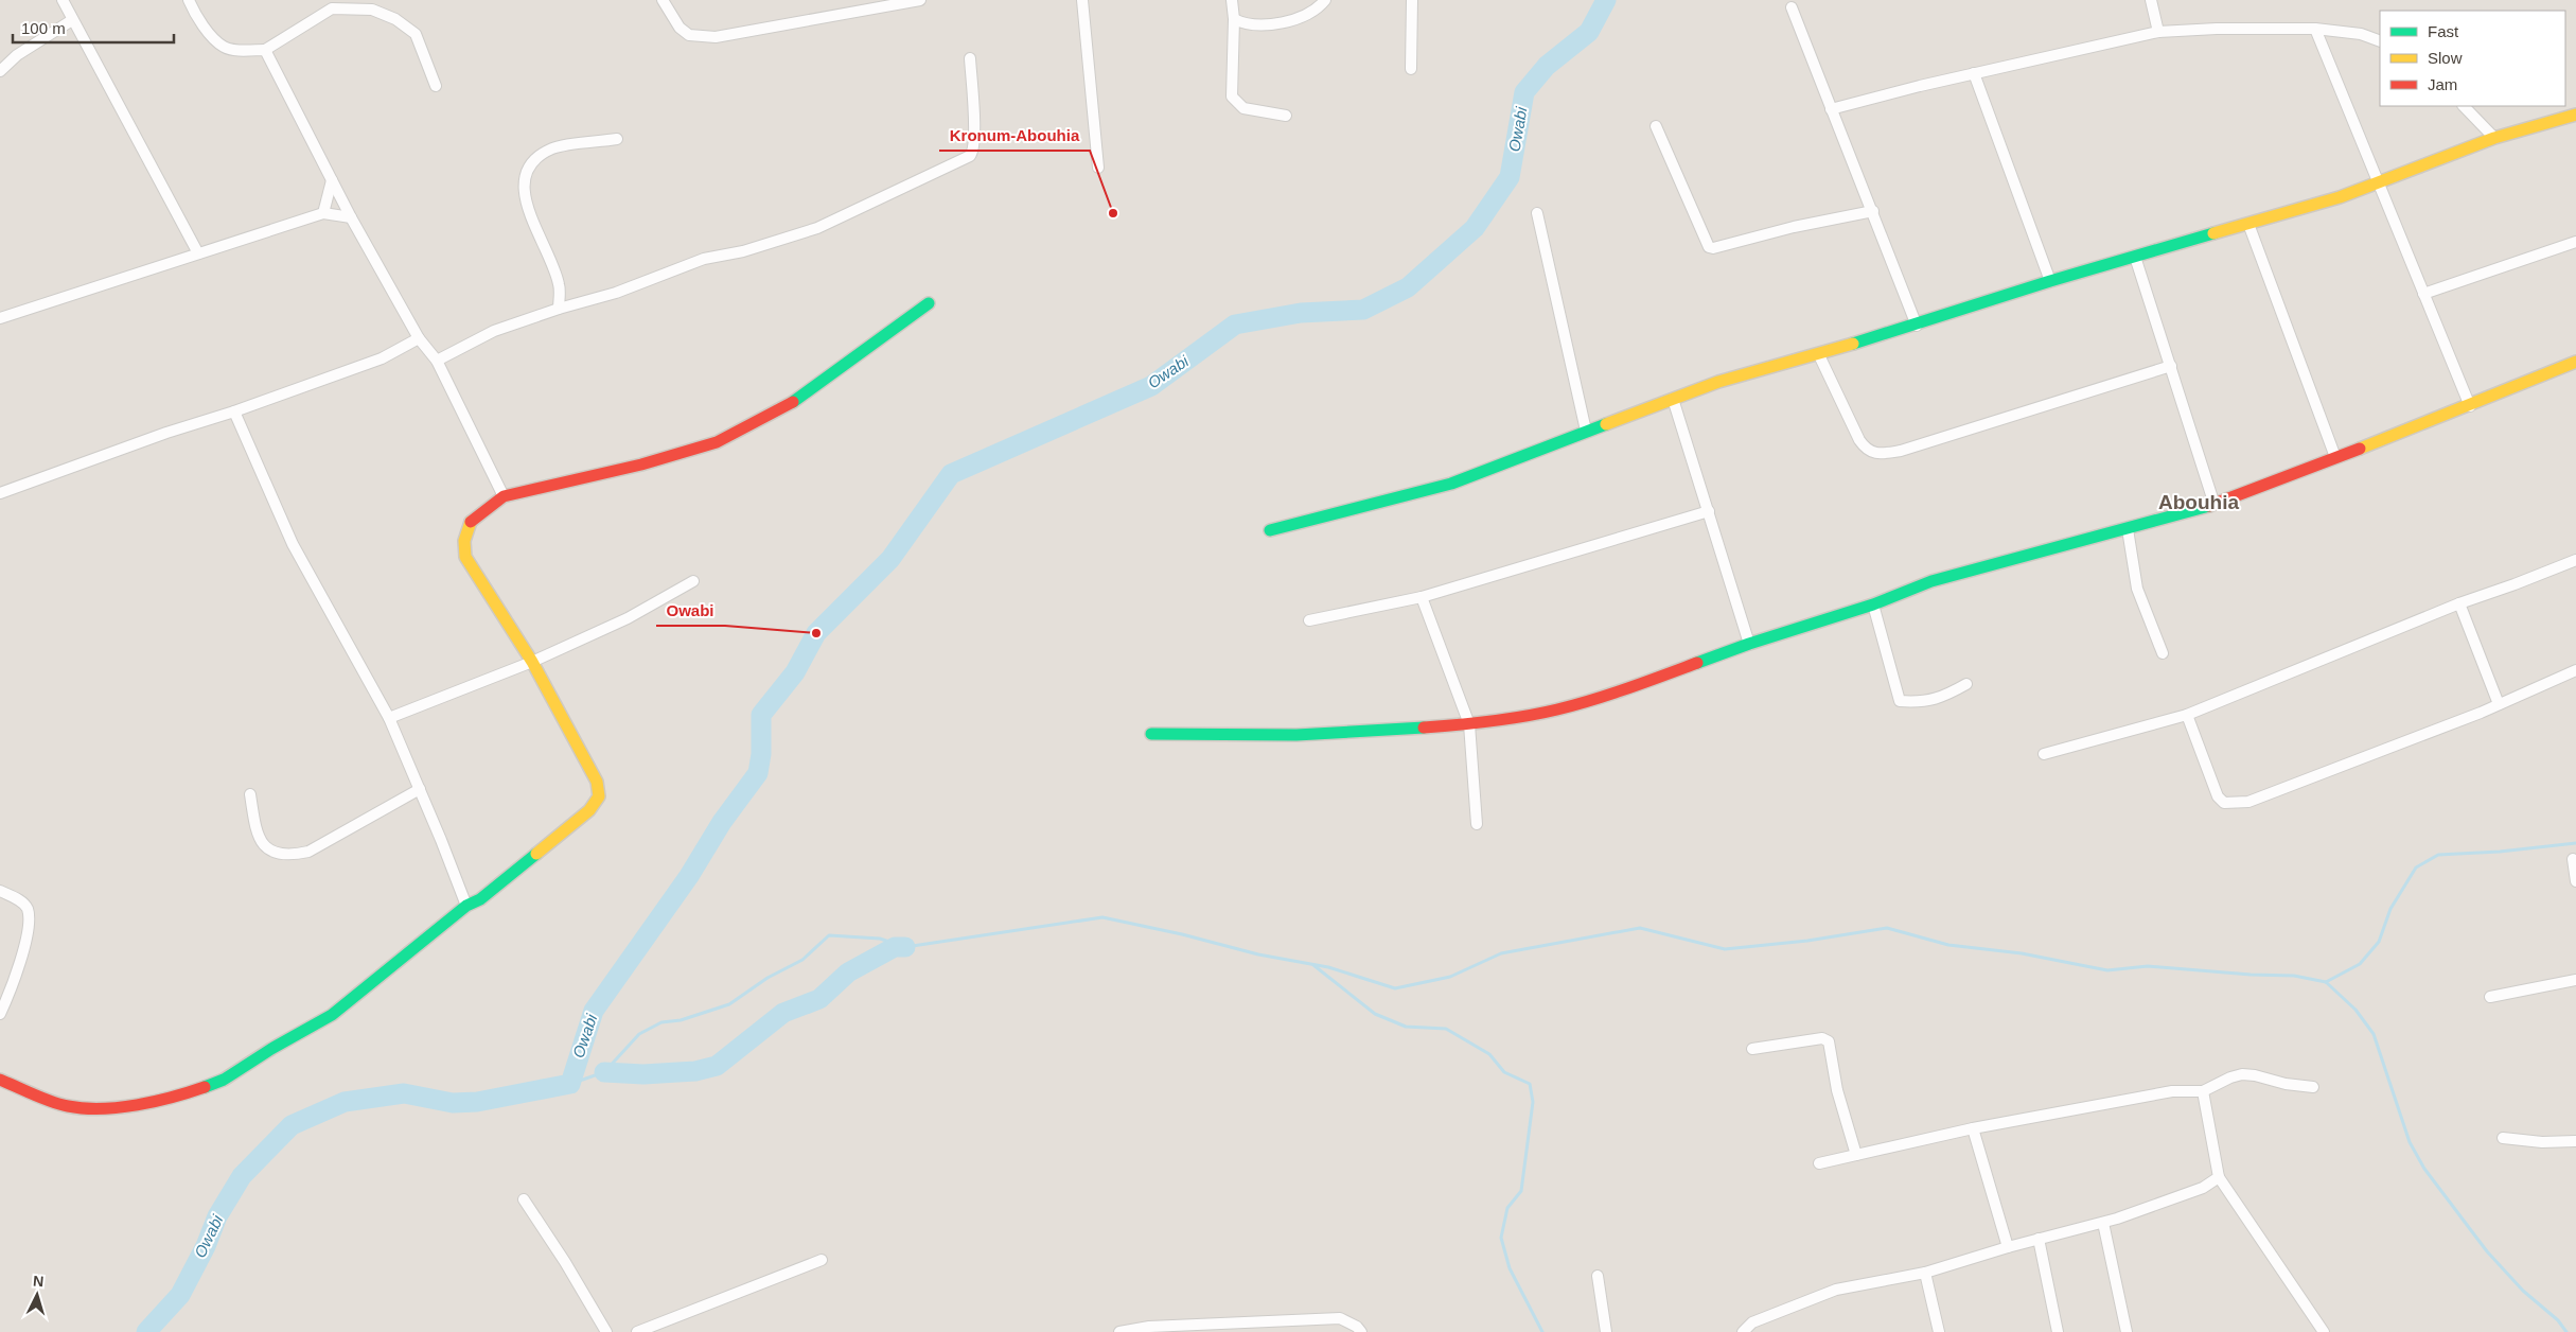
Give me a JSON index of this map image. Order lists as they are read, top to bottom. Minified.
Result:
{"districts":["Abouhia"],"water":["Owabi"],"places":["Kronum-Abouhia","Owabi"],"legend":["Fast","Slow","Jam"],"scale_bar":"100 m","north":"top"}
